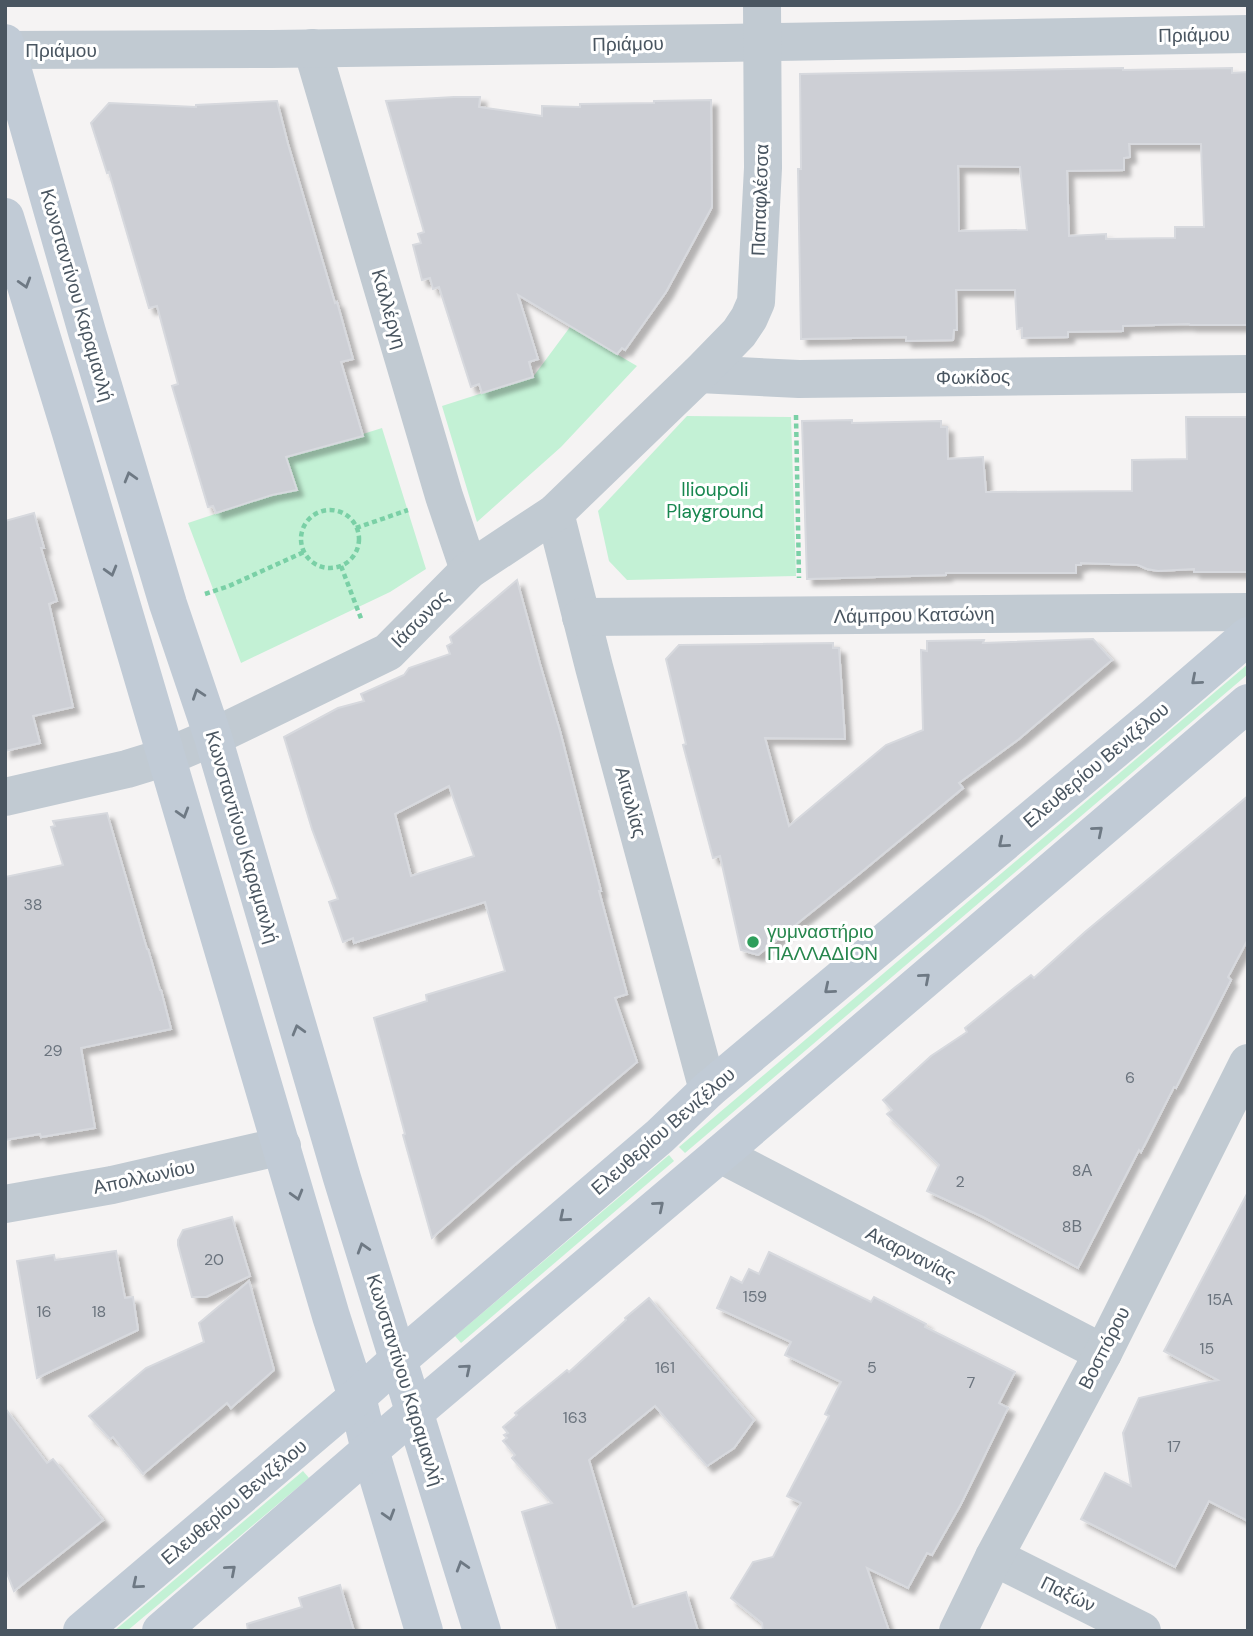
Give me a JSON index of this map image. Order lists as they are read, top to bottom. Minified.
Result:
{"streets":{"street":["Πριάμου","Παπαφλέσσα","Κωνσταντίνου Καραμανλή","Καλλέργη","Φωκίδος","Λάμπρου Κατσώνη","Ιάσωνος","Ελευθερίου Βενιζέλου","Αιτωλίας","Απολλωνίου","Ακαρνανίας","Βοσπόρου","Παξών"]},"crossings":[["Πριάμου","Παπαφλέσσα"],["Πριάμου","Κωνσταντίνου Καραμανλή"],["Πριάμου","Καλλέργη"],["Παπαφλέσσα","Φωκίδος"],["Παπαφλέσσα","Ιάσωνος"],["Κωνσταντίνου Καραμανλή","Ιάσωνος"],["Κωνσταντίνου Καραμανλή","Ελευθερίου Βενιζέλου"],["Καλλέργη","Ιάσωνος"],["Φωκίδος","Ιάσωνος"],["Λάμπρου Κατσώνη","Αιτωλίας"],["Ιάσωνος","Αιτωλίας"],["Ελευθερίου Βενιζέλου","Αιτωλίας"],["Ακαρνανίας","Βοσπόρου"],["Βοσπόρου","Παξών"]],"parks":["Ilioupoli Playground"],"places":["γυμναστήριο ΠΑΛΛΑΔΙΟΝ"],"house_numbers":["38","29","6","8Α","2","8Β","20","159","15Α","16","18","15","161","5","7","163","17"]}
